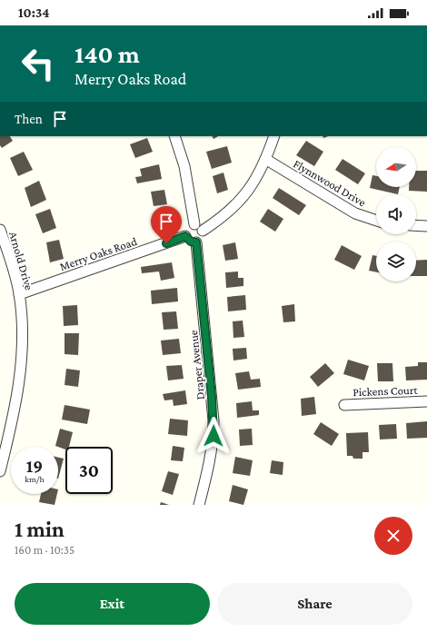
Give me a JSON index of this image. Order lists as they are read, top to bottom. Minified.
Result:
{"streets":{"street":["Flynnwood Drive","Merry Oaks Road","Arnold Drive","Draper Avenue","Pickens Court"]},"crossings":[["Merry Oaks Road","Arnold Drive"],["Merry Oaks Road","Draper Avenue"]],"north":"left","page":{"status":"10:34","turn":["140 m","Merry Oaks Road"],"then":"Then","speed":"19 km/h","limit":"30","heading":["1 min","160 m · 10:35"],"buttons":["Exit","Share"]}}
